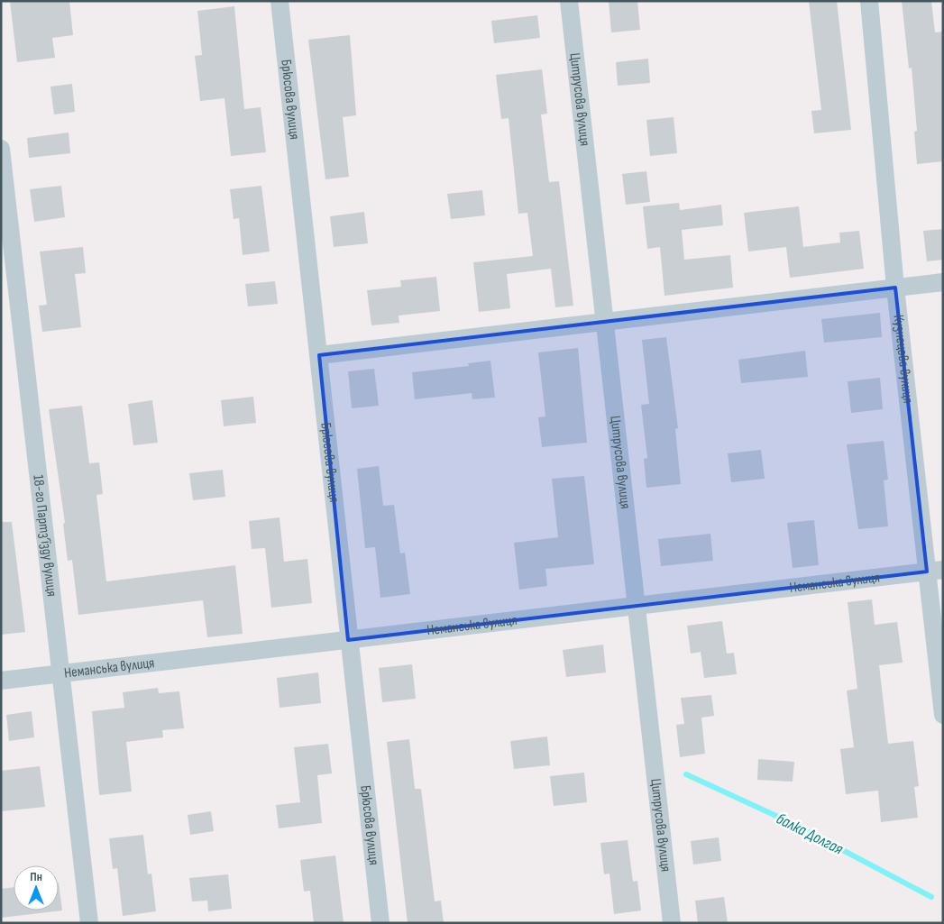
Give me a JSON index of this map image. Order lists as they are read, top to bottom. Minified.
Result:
{"streets":{"street":["Брюсова вулиця","Цитрусова вулиця","Кузнецова вулиця","18-го Партз’їзду вулиця","Неманська вулиця"]},"crossings":[["Брюсова вулиця","Неманська вулиця"],["Цитрусова вулиця","Неманська вулиця"],["Кузнецова вулиця","Неманська вулиця"],["18-го Партз’їзду вулиця","Неманська вулиця"]],"water":["балка Долгая"],"north":"top"}
